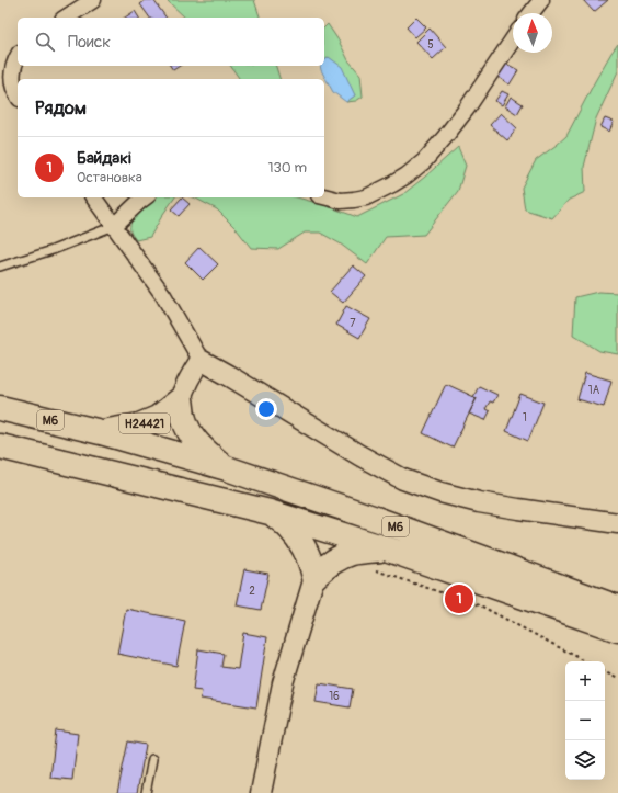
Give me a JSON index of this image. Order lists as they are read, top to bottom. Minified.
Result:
{"streets":{"highway":["М6","Н24421"]},"crossings":[["М6","Н24421"]],"house_numbers":["5","7","1А","1","2","16"],"north":"top","page":{"search":"Поиск","heading":"Рядом","list":[{"mark":"1","name":"Байдакі","note":"Остановка","value":"130 m"}],"pins":"1","map_buttons":["+","−"]}}
